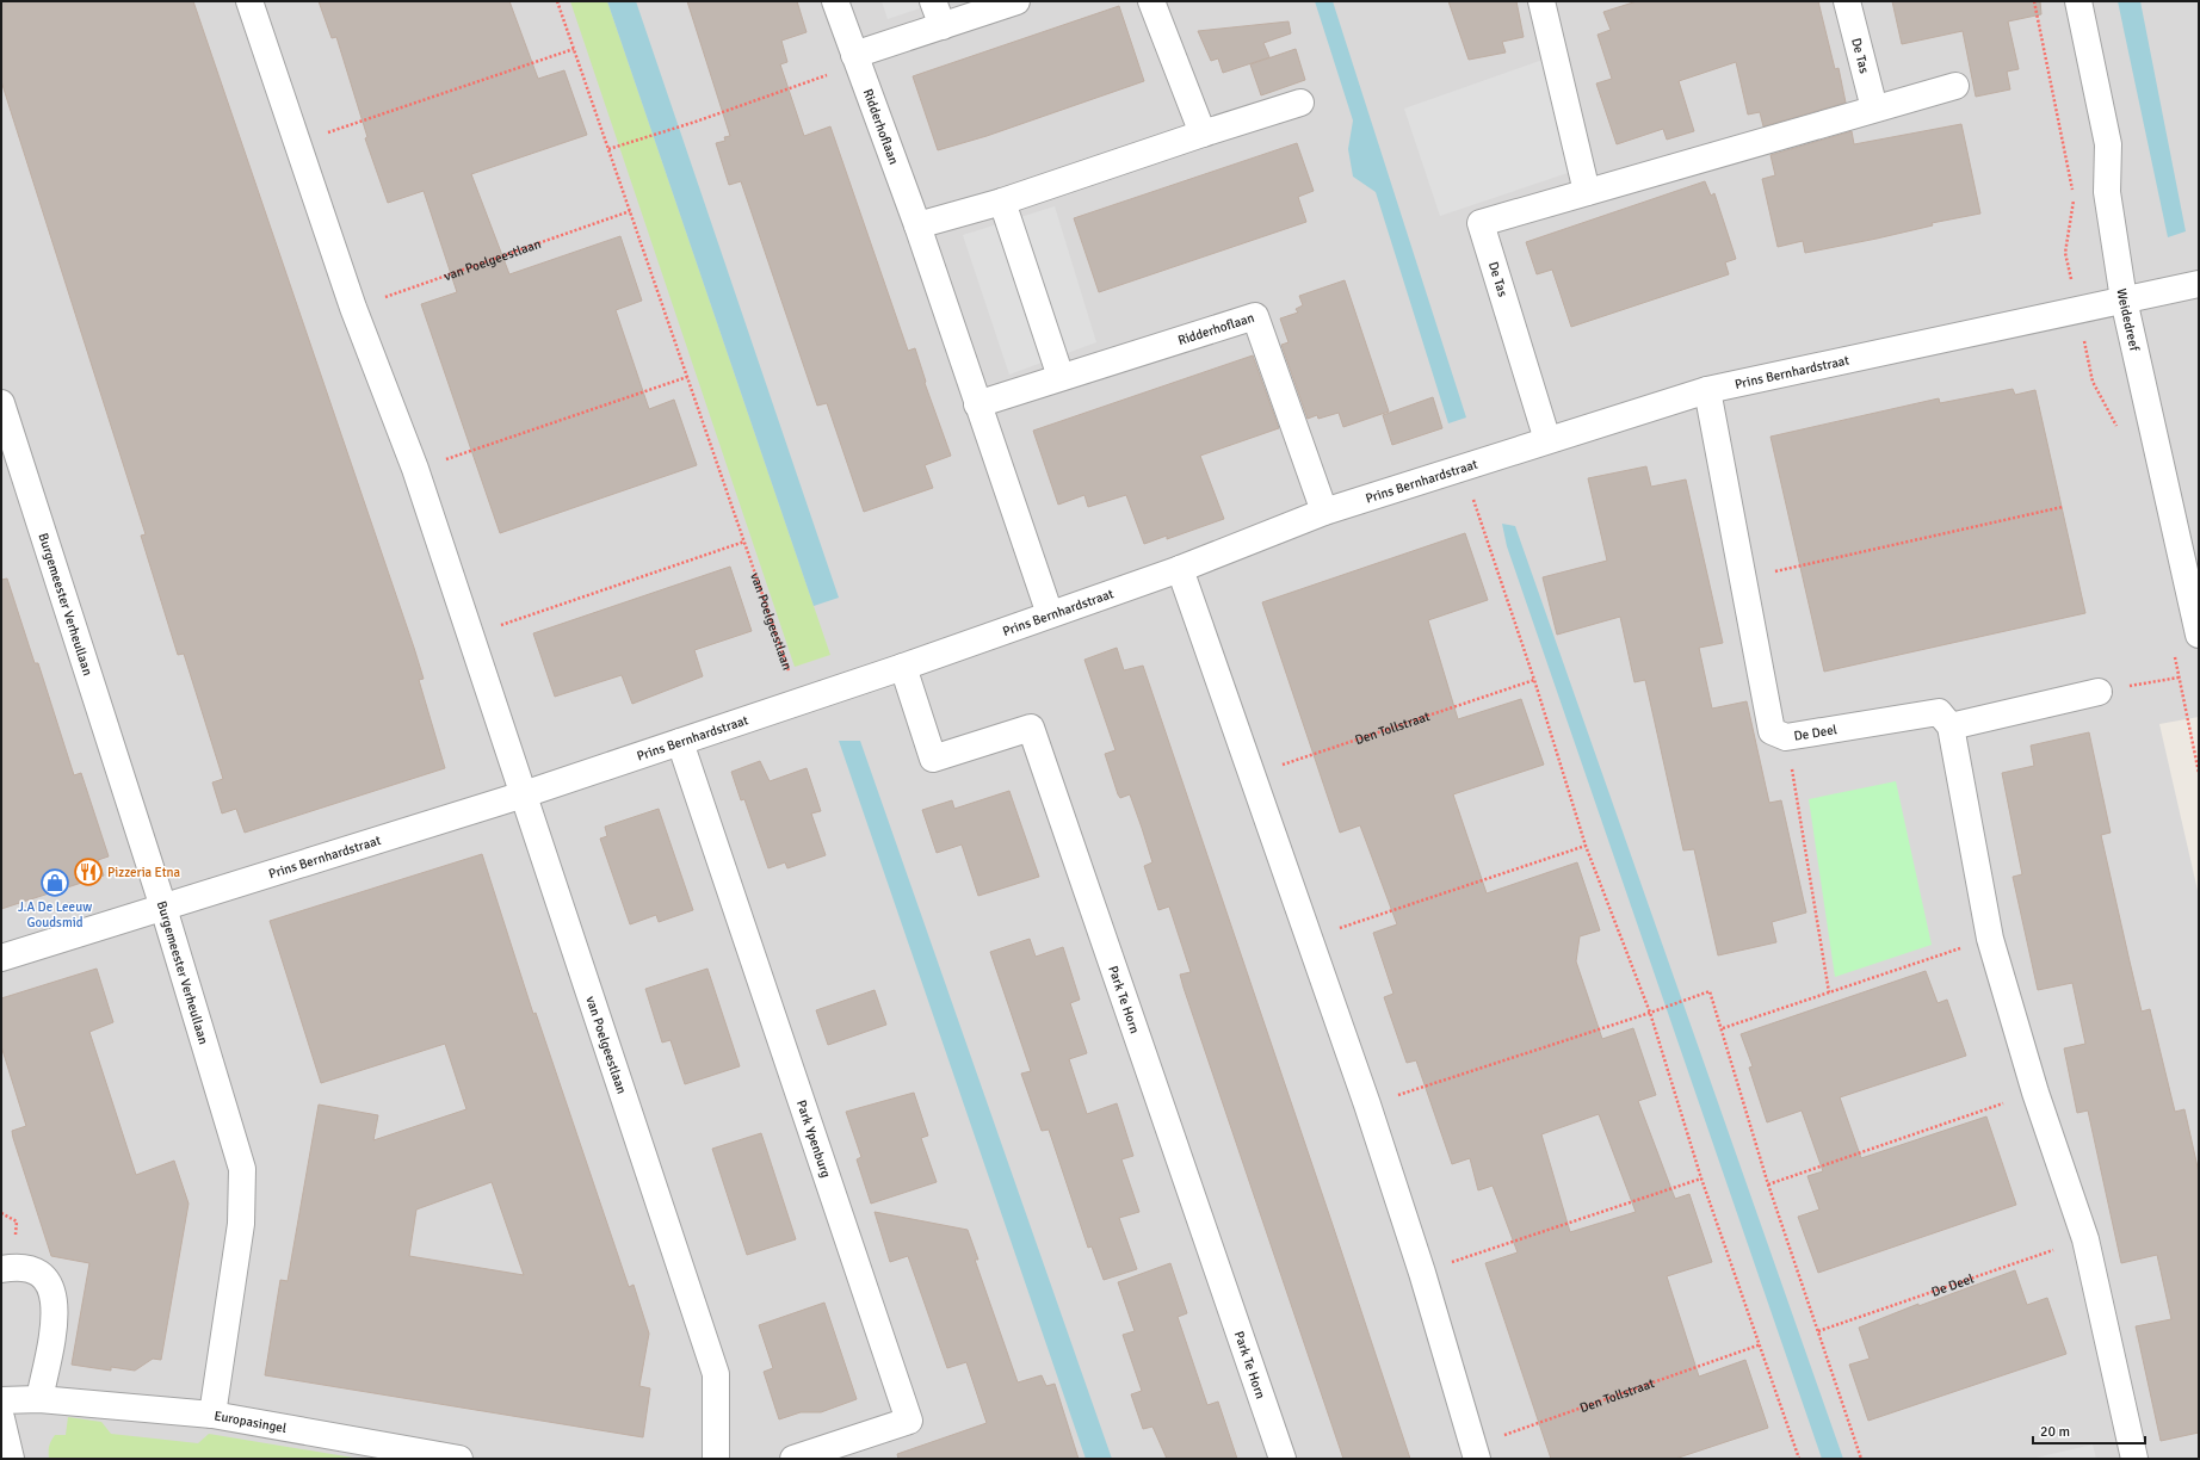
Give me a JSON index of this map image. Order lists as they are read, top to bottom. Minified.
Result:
{"streets":{"street":["De Tas","Ridderhoflaan","van Poelgeestlaan","Weidedreef","Prins Bernhardstraat","Burgemeester Verheullaan","De Deel","Park Te Horn","Park Ypenburg","Europasingel"],"path":["Den Tollstraat"]},"crossings":[["De Tas","Prins Bernhardstraat"],["Ridderhoflaan","Prins Bernhardstraat"],["van Poelgeestlaan","Prins Bernhardstraat"],["Weidedreef","Prins Bernhardstraat"],["Prins Bernhardstraat","Burgemeester Verheullaan"],["Prins Bernhardstraat","De Deel"],["Prins Bernhardstraat","Park Te Horn"],["Prins Bernhardstraat","Park Ypenburg"],["Burgemeester Verheullaan","Europasingel"]],"places":{"restaurant":["Pizzeria Etna"],"shop":["J.A De Leeuw Goudsmid"]},"scale_bar":"20 m"}
